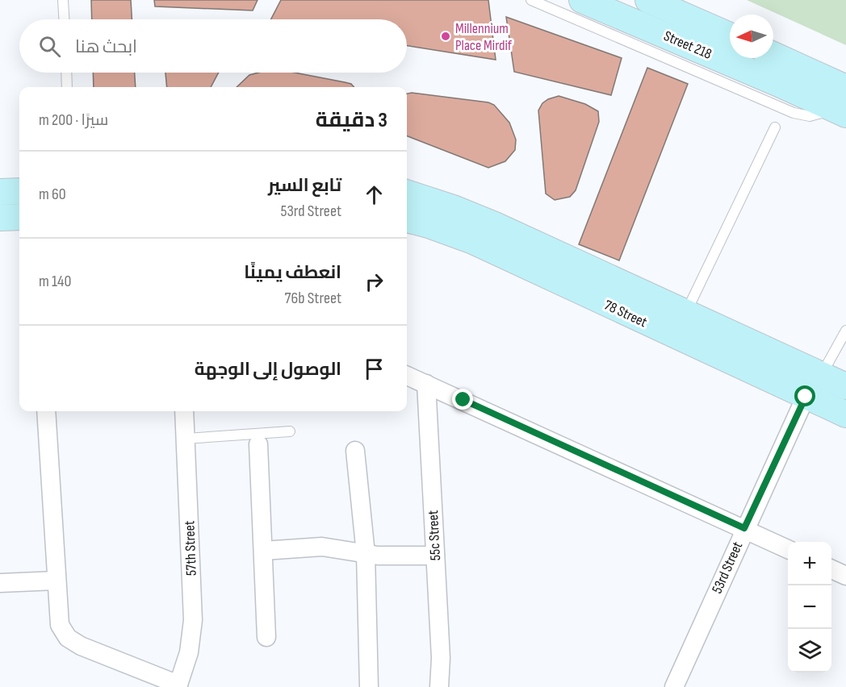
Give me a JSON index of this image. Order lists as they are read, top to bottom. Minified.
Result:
{"streets":{"street":["Street 218","78 Street","55c Street","57th Street","53rd Street"]},"crossings":[["78 Street","53rd Street"]],"places":["Millennium Place Mirdif"],"north":"left","page":{"search":"ابحث هنا","heading":["3 دقيقة","سيرًا · 200 m"],"list":[["تابع السير","53rd Street","60 m"],["انعطف يمينًا","76b Street","140 m"],"الوصول إلى الوجهة"],"map_buttons":["+","−"]}}
